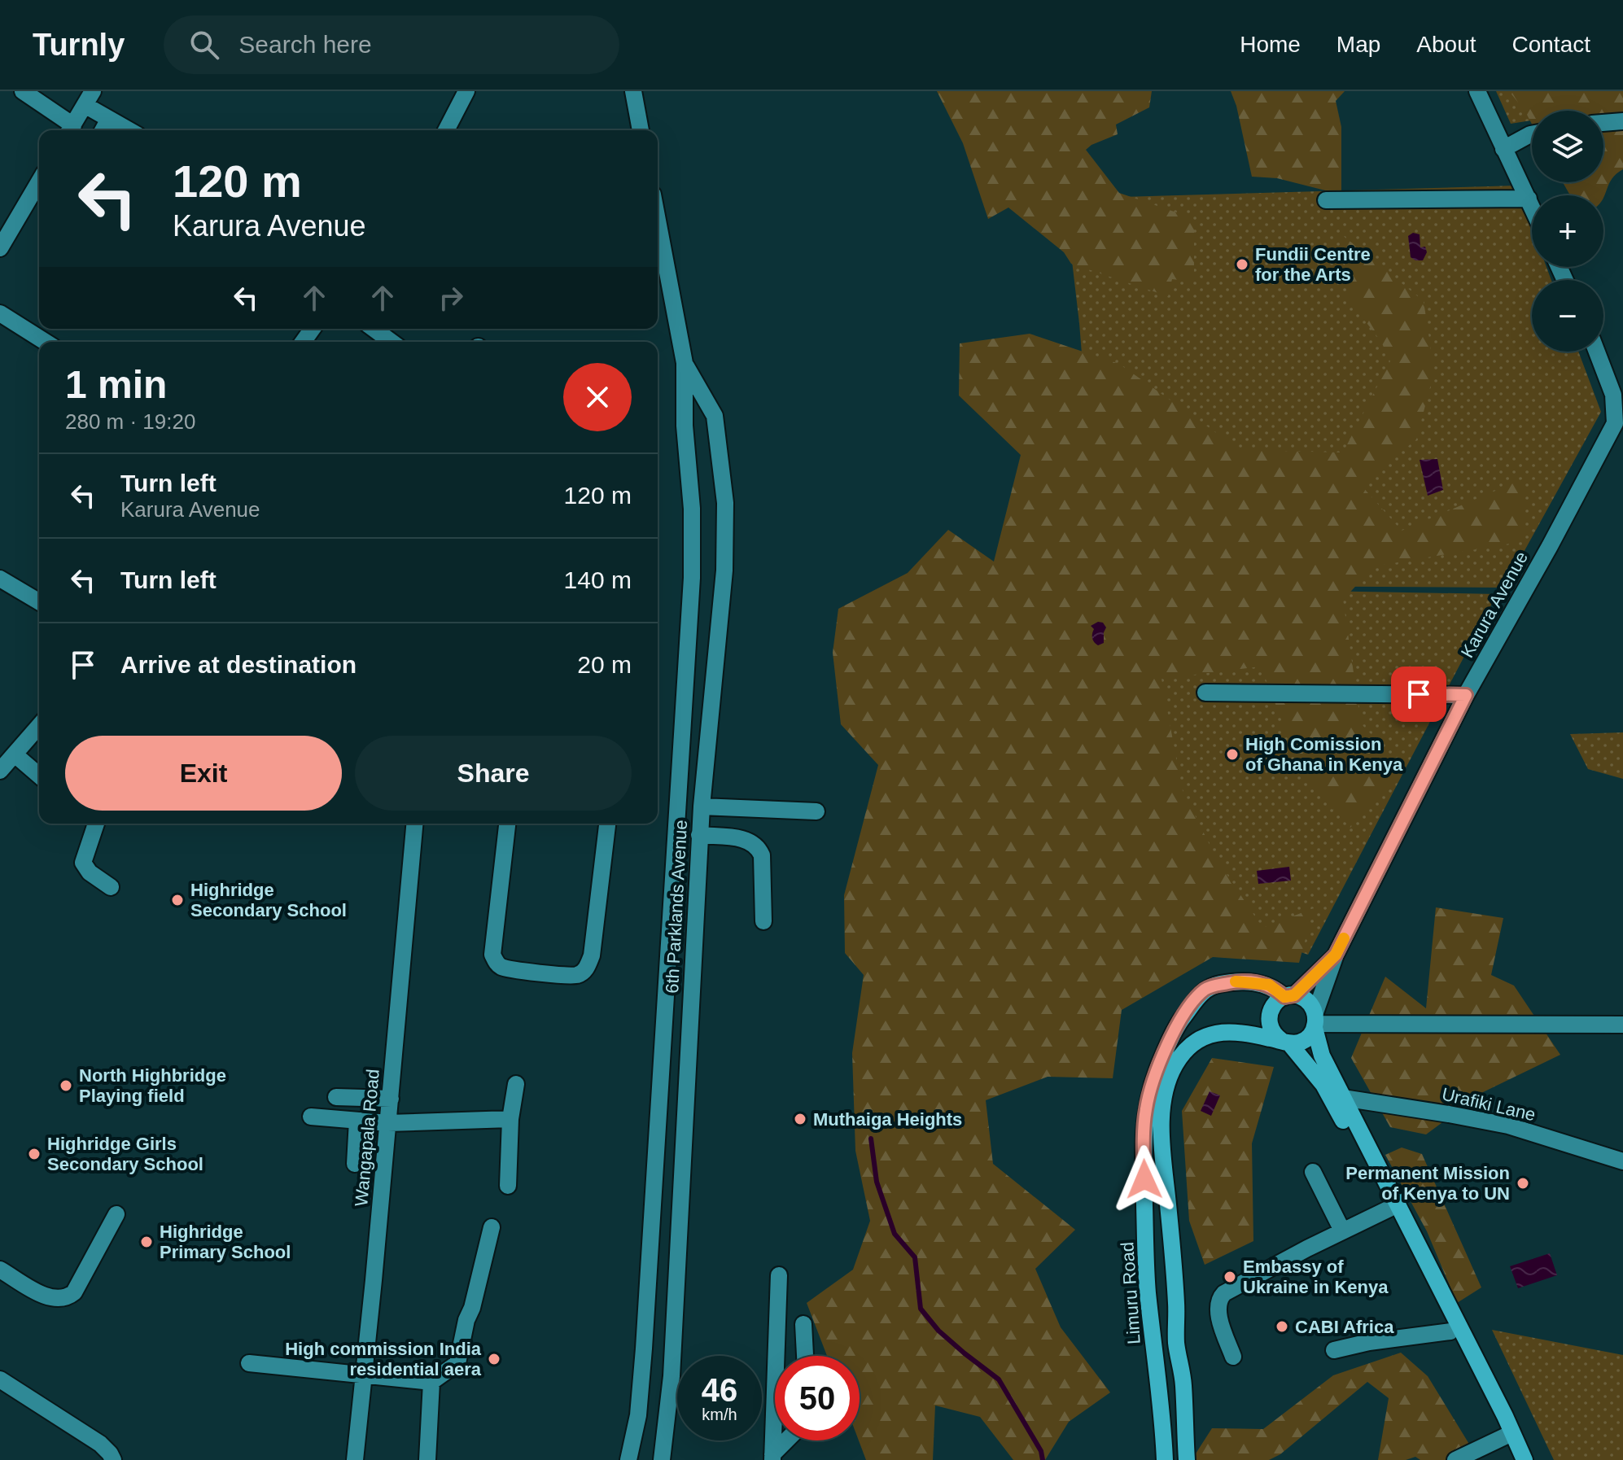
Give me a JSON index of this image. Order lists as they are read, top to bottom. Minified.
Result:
{"streets":{"main road":["Limuru Road"],"street":["Karura Avenue","6th Parklands Avenue","Urafiki Lane","Wangapala Road"]},"crossings":[["Karura Avenue","Limuru Road"]],"places":["Fundii Centre for the Arts","High Comission of Ghana in Kenya","Highridge Secondary School","North Highbridge Playing field","Muthaiga Heights","Highridge Girls Secondary School","Permanent Mission of Kenya to UN","Highridge Primary School","Embassy of Ukraine in Kenya","CABI Africa","High commission India residential aera"],"page":{"header":"Turnly","search":"Search here","nav":["Home","Map","About","Contact"],"map_buttons":["+","−"],"turn":["120 m","Karura Avenue"],"heading":["1 min","280 m · 19:20"],"list":[{"name":"Turn left","note":"Karura Avenue","value":"120 m"},{"name":"Turn left","value":"140 m"},{"name":"Arrive at destination","value":"20 m"}],"buttons":["Exit","Share"],"speed":"46 km/h","limit":"50"}}
